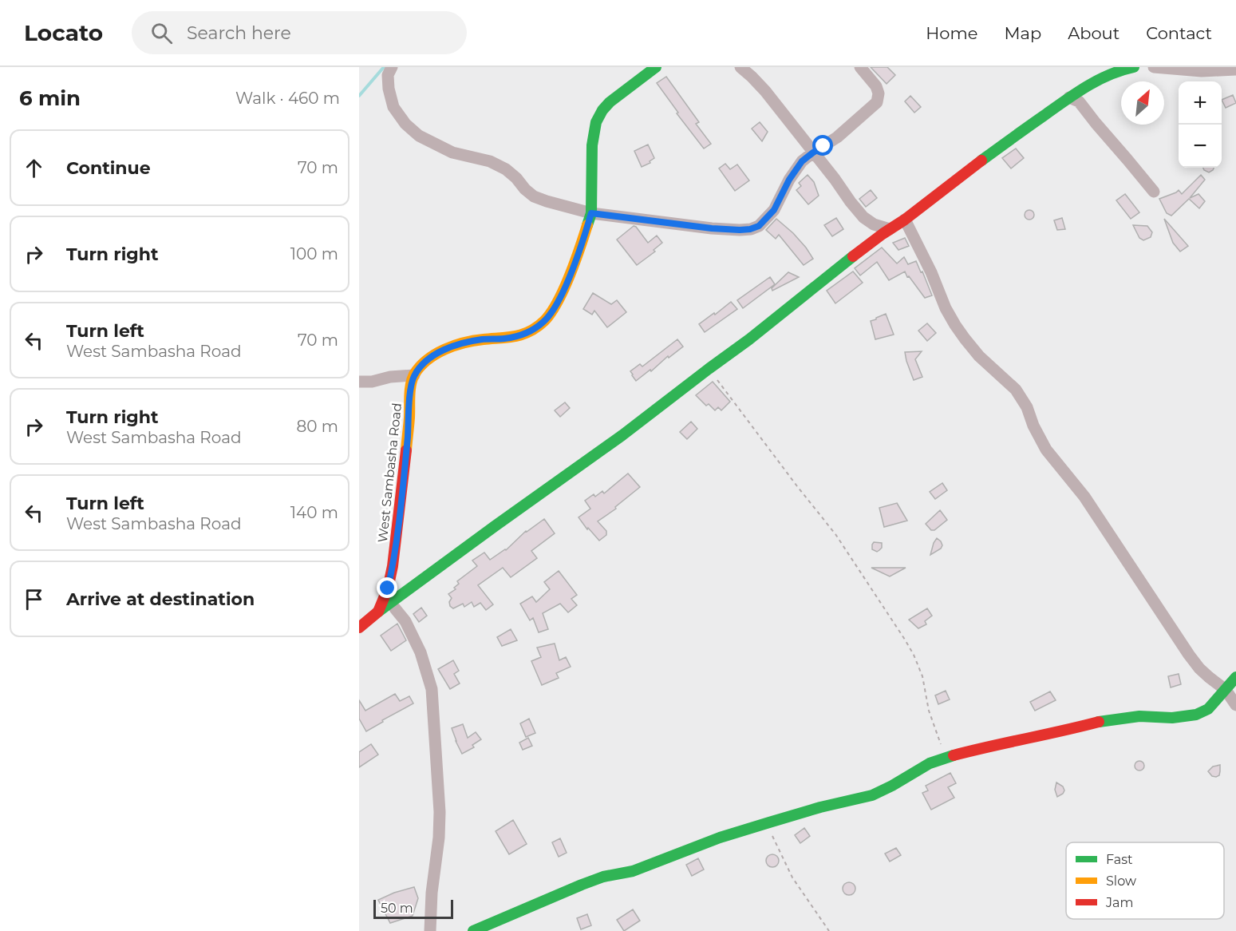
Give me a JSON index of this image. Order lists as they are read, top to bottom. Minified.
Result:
{"streets":{"street":["West Sambasha Road"]},"legend":["Fast","Slow","Jam"],"scale_bar":"50 m","north":"top right","page":{"header":"Locato","search":"Search here","nav":["Home","Map","About","Contact"],"heading":["6 min","Walk · 460 m"],"map_buttons":["+","−"],"list":[["Continue","70 m"],["Turn right","100 m"],["Turn left","West Sambasha Road","70 m"],["Turn right","West Sambasha Road","80 m"],["Turn left","West Sambasha Road","140 m"],"Arrive at destination"],"scale":"50 m"}}
